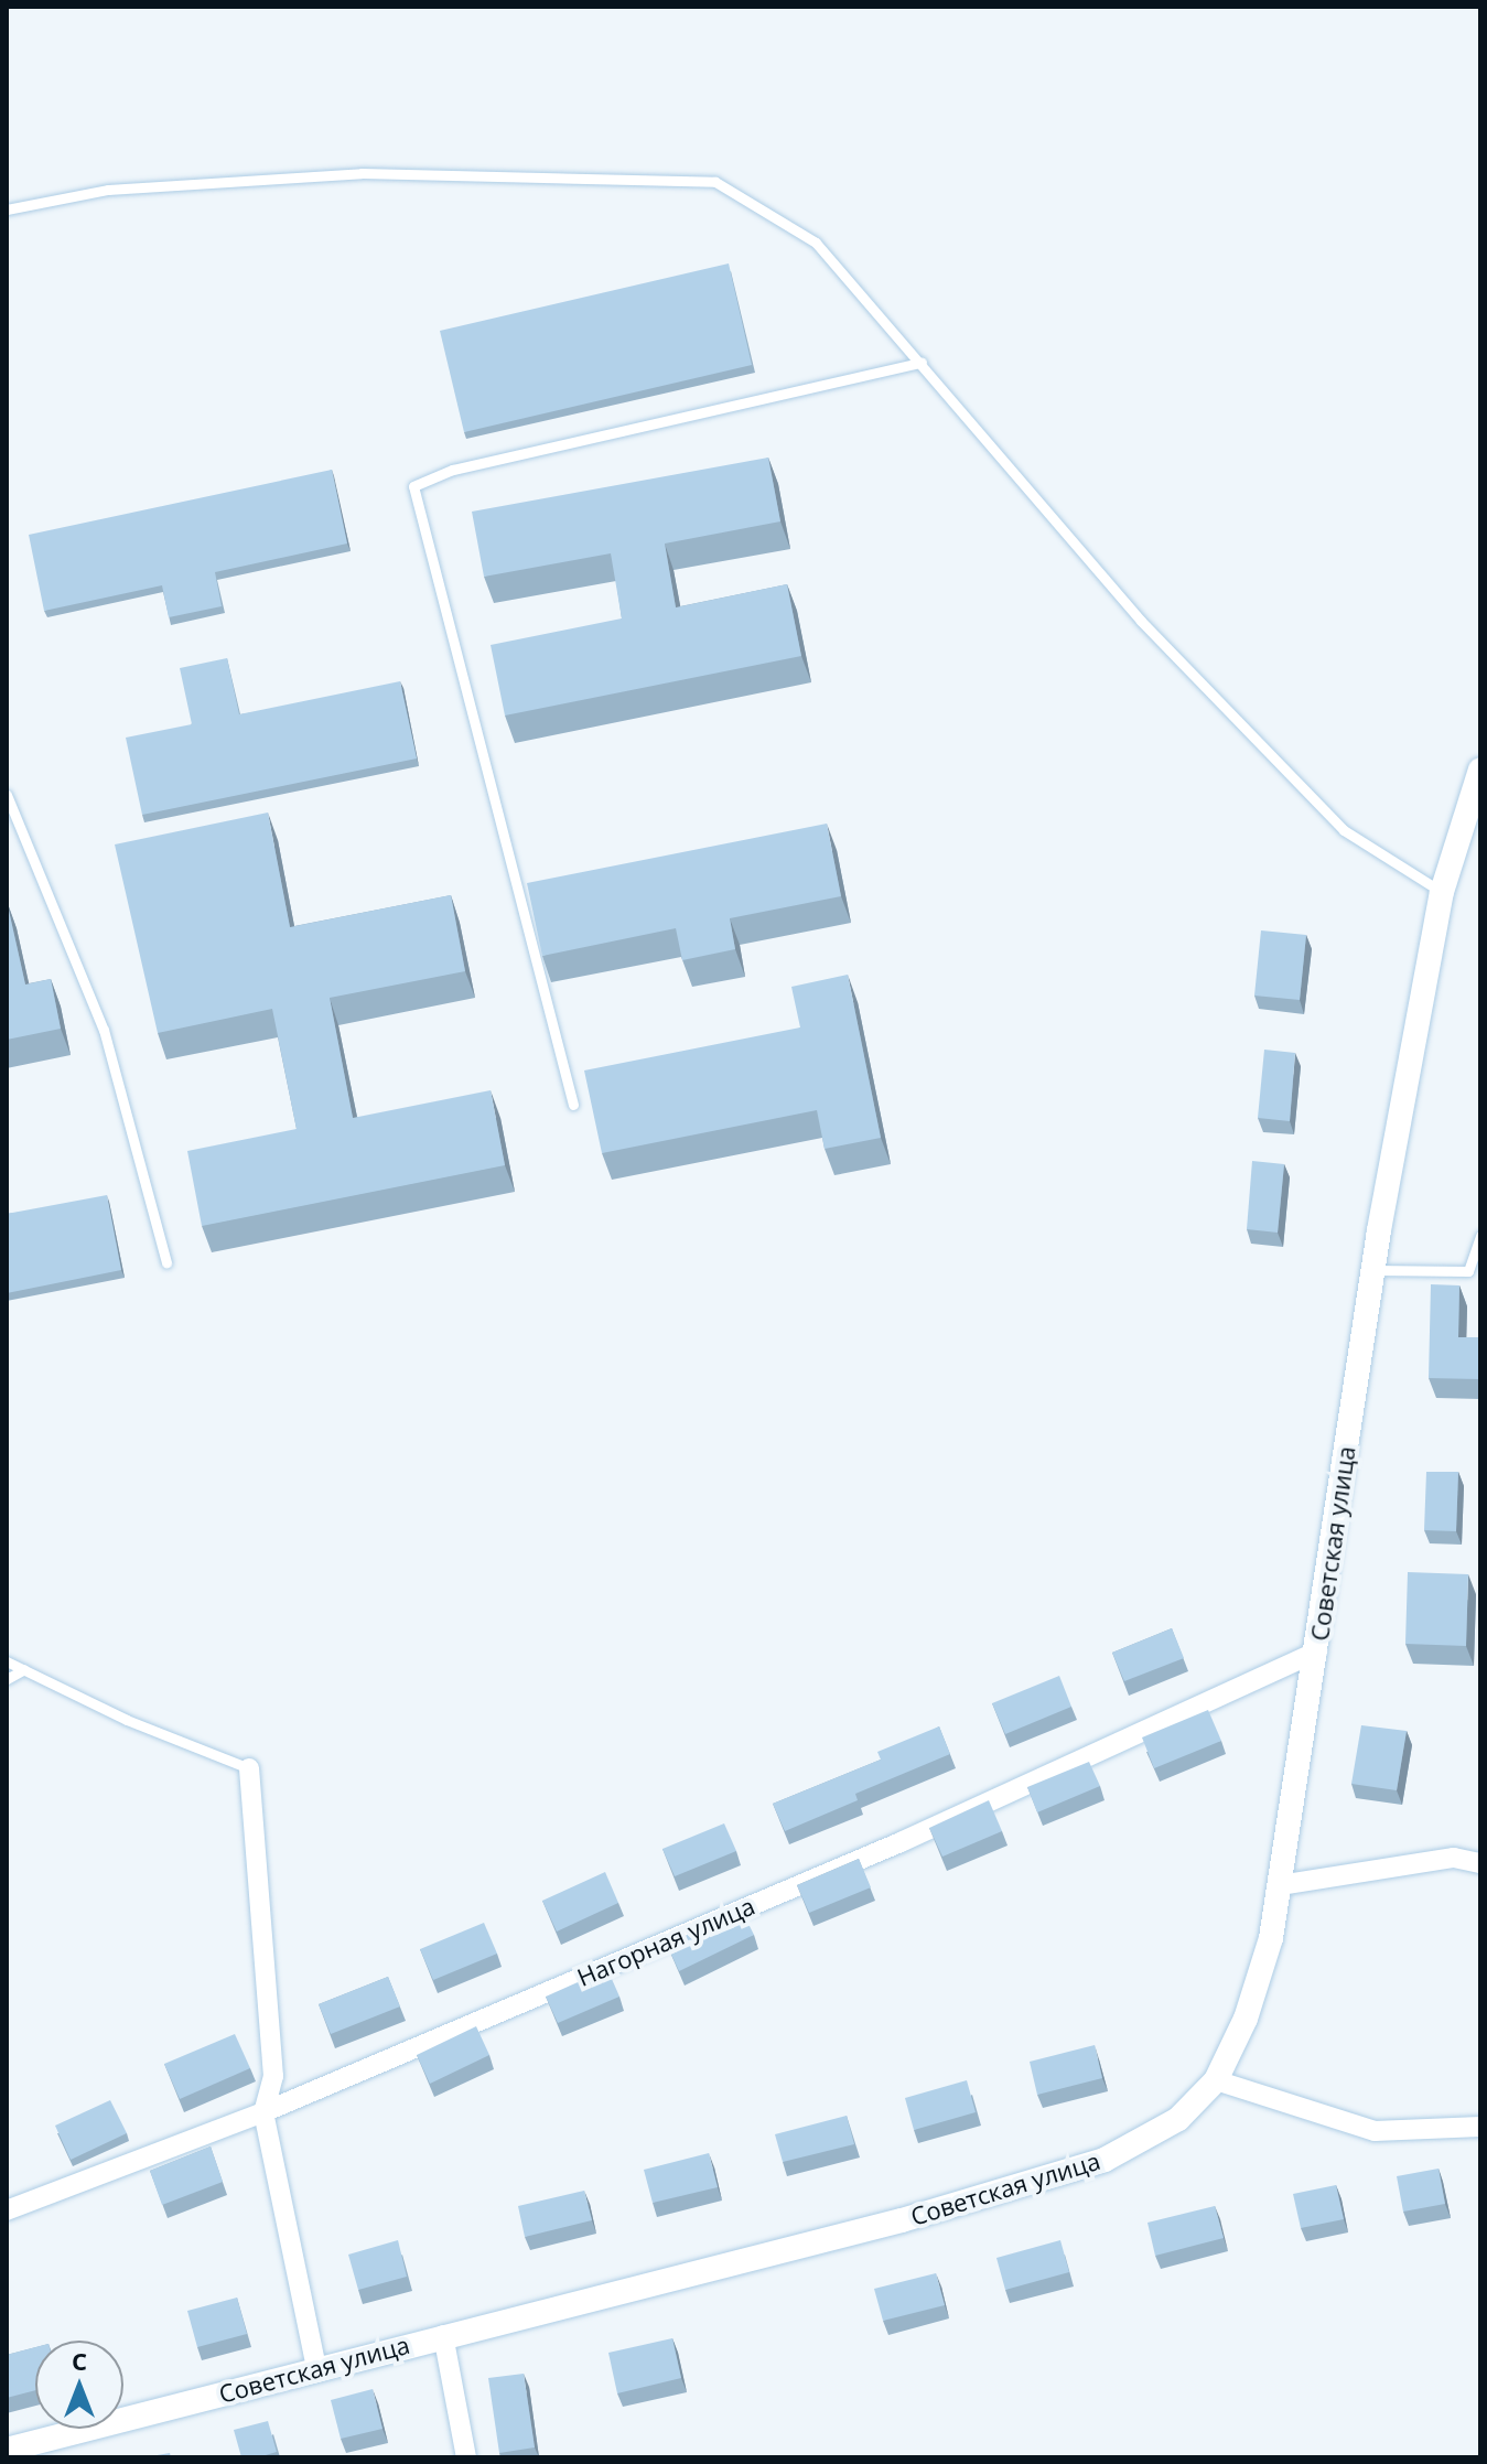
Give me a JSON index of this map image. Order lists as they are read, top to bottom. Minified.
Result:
{"streets":{"street":["Советская улица","Нагорная улица"]},"crossings":[["Советская улица","Нагорная улица"]],"north":"top"}
